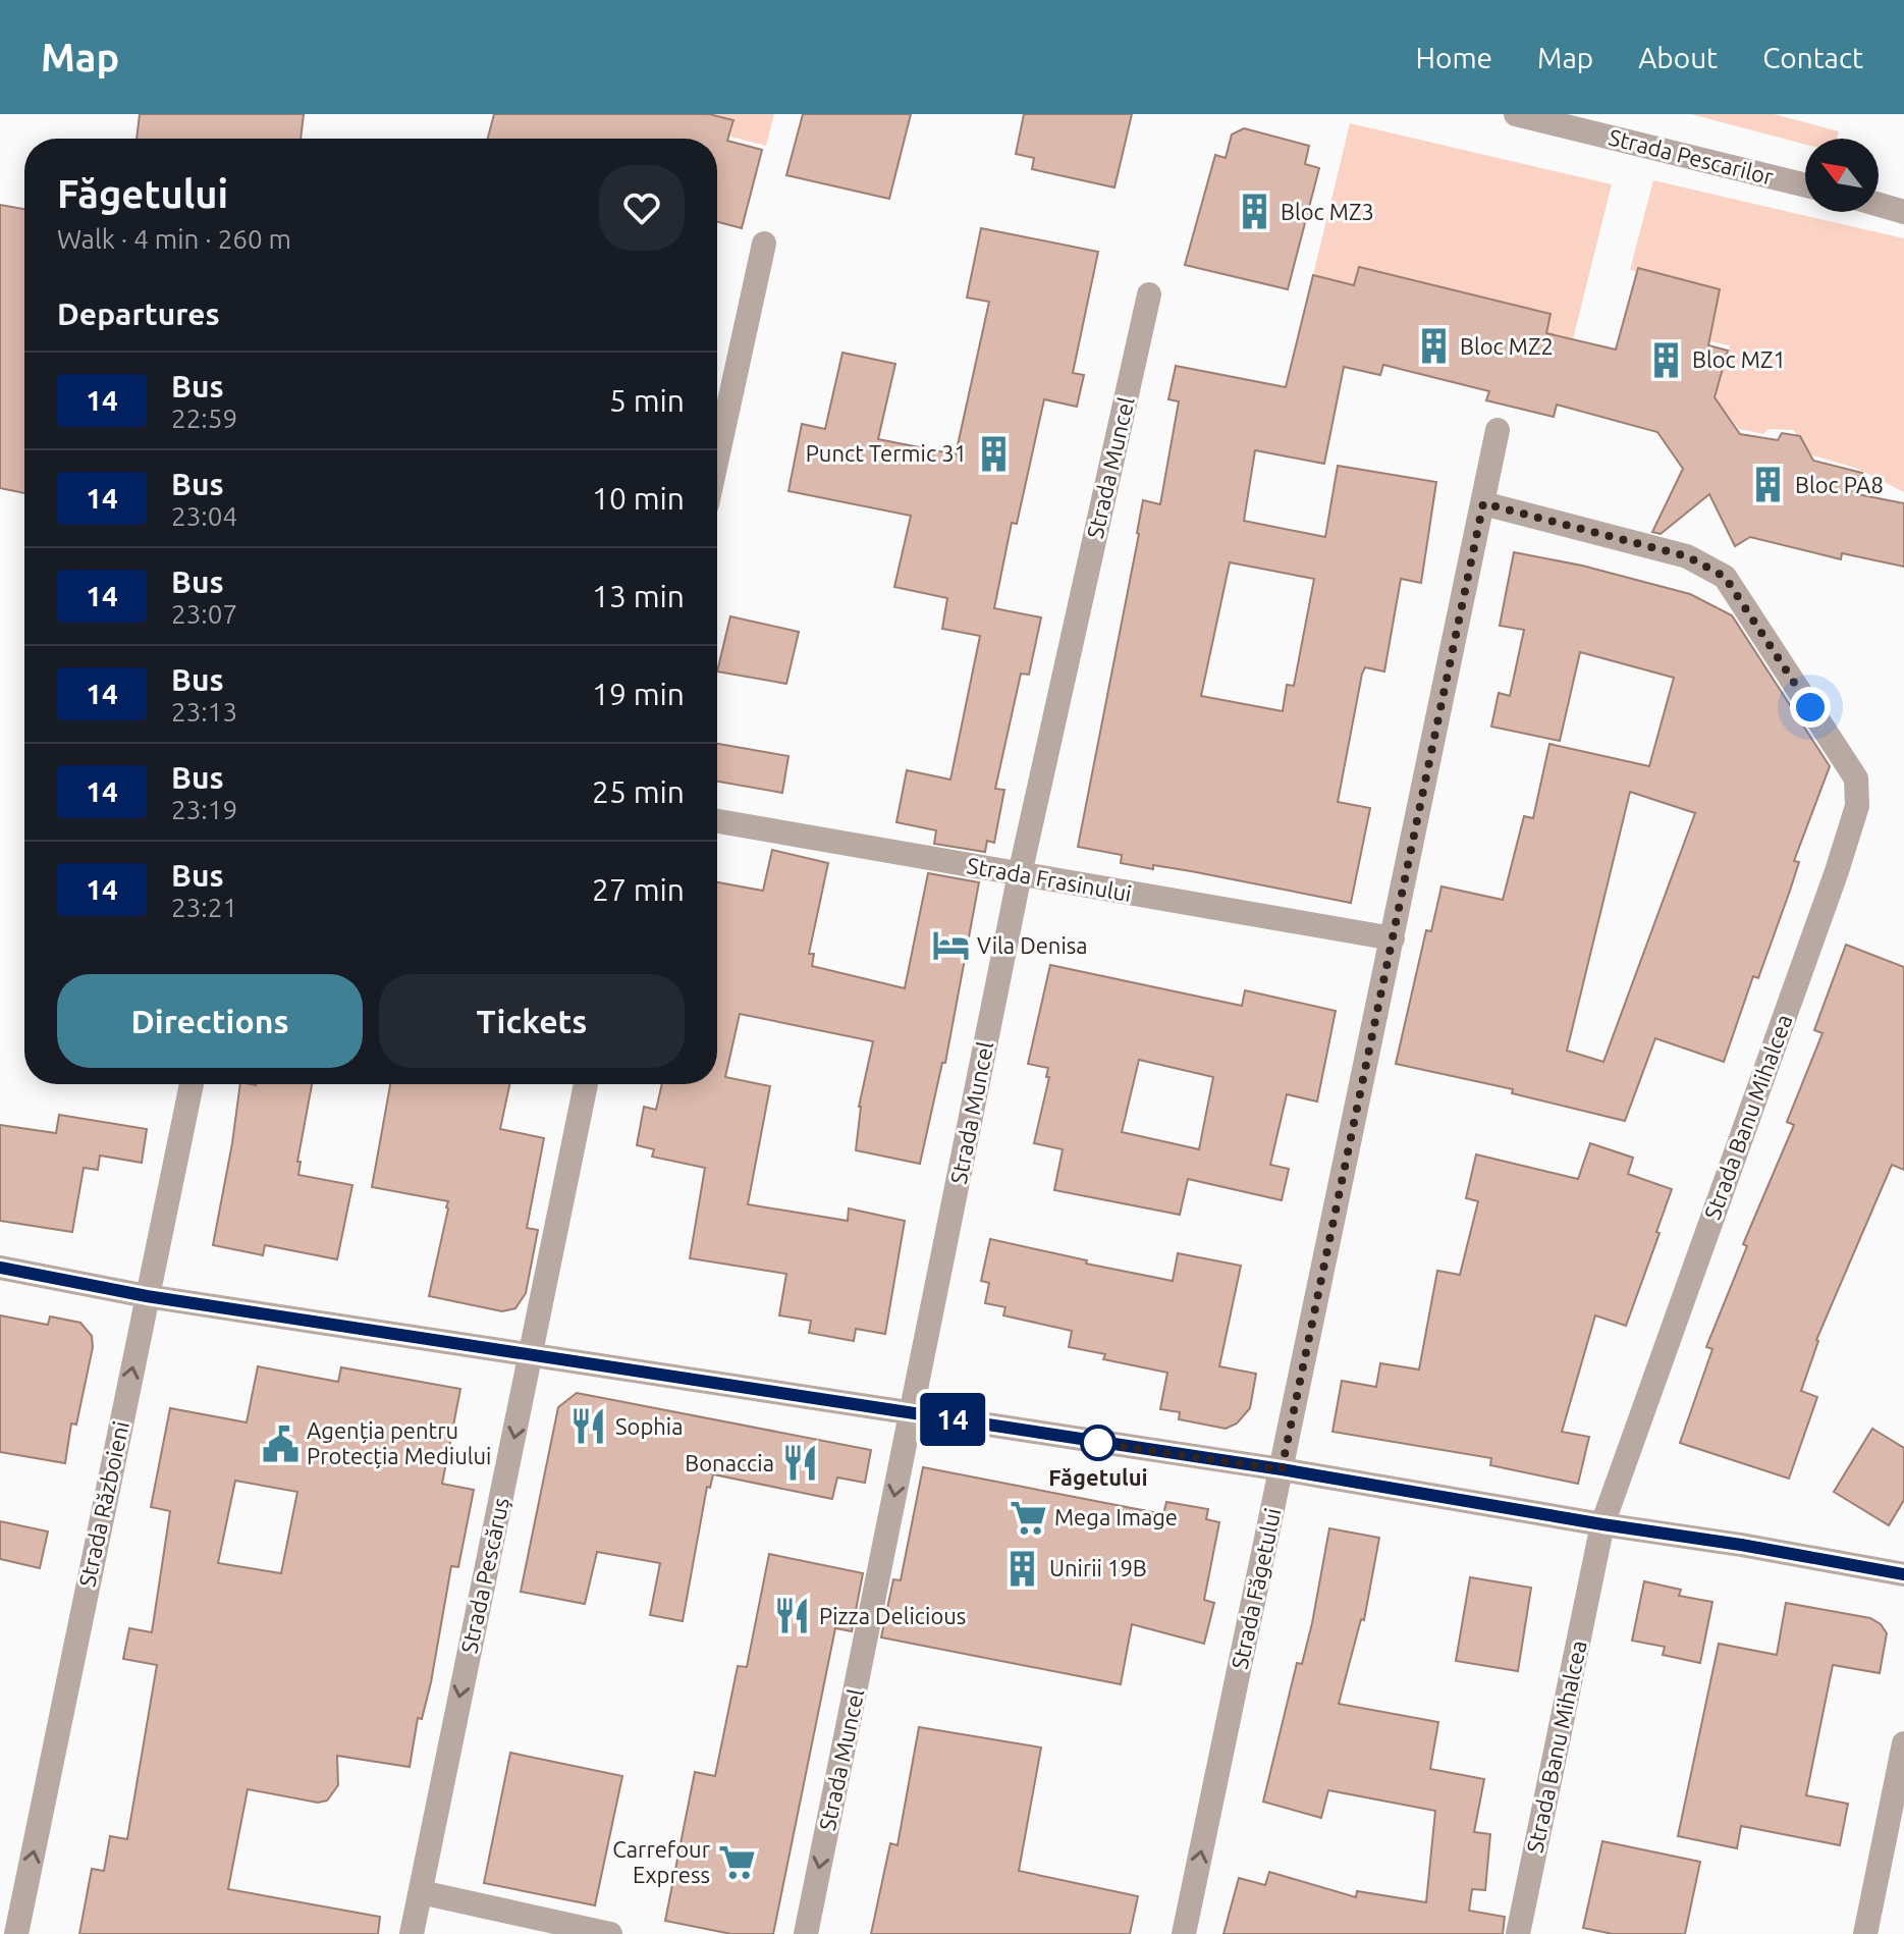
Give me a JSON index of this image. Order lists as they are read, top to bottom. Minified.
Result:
{"streets":{"street":["Strada Pescarilor","Strada Muncel","Strada Frasinului","Strada Banu Mihalcea","Strada Războieni","Strada Pescăruș","Strada Făgetului"]},"crossings":[["Strada Muncel","Strada Frasinului"],["Strada Frasinului","Strada Făgetului"],["Strada Banu Mihalcea","Strada Făgetului"]],"one_way":["Strada Războieni","Strada Pescăruș"],"places":{"building":["Bloc MZ3","Bloc MZ2","Bloc MZ1","Punct Termic 31","Bloc PA8","Unirii 19B"],"hotel":["Vila Denisa"],"restaurant":["Sophia","Bonaccia","Pizza Delicious"],"other":["Făgetului"],"public building":["Agenția pentru Protecția Mediului"],"supermarket":["Mega Image","Carrefour Express"]},"lines":["bus line 14"],"north":"top left","page":{"header":"Map","nav":["Home","Map","About","Contact"],"on_map":"14","heading":[["Făgetului","Walk · 4 min · 260 m"],"Departures"],"list":[{"mark":"14","name":"Bus","note":"22:59","value":"5 min"},{"mark":"14","name":"Bus","note":"23:04","value":"10 min"},{"mark":"14","name":"Bus","note":"23:07","value":"13 min"},{"mark":"14","name":"Bus","note":"23:13","value":"19 min"},{"mark":"14","name":"Bus","note":"23:19","value":"25 min"},{"mark":"14","name":"Bus","note":"23:21","value":"27 min"}],"buttons":["Directions","Tickets"]}}
